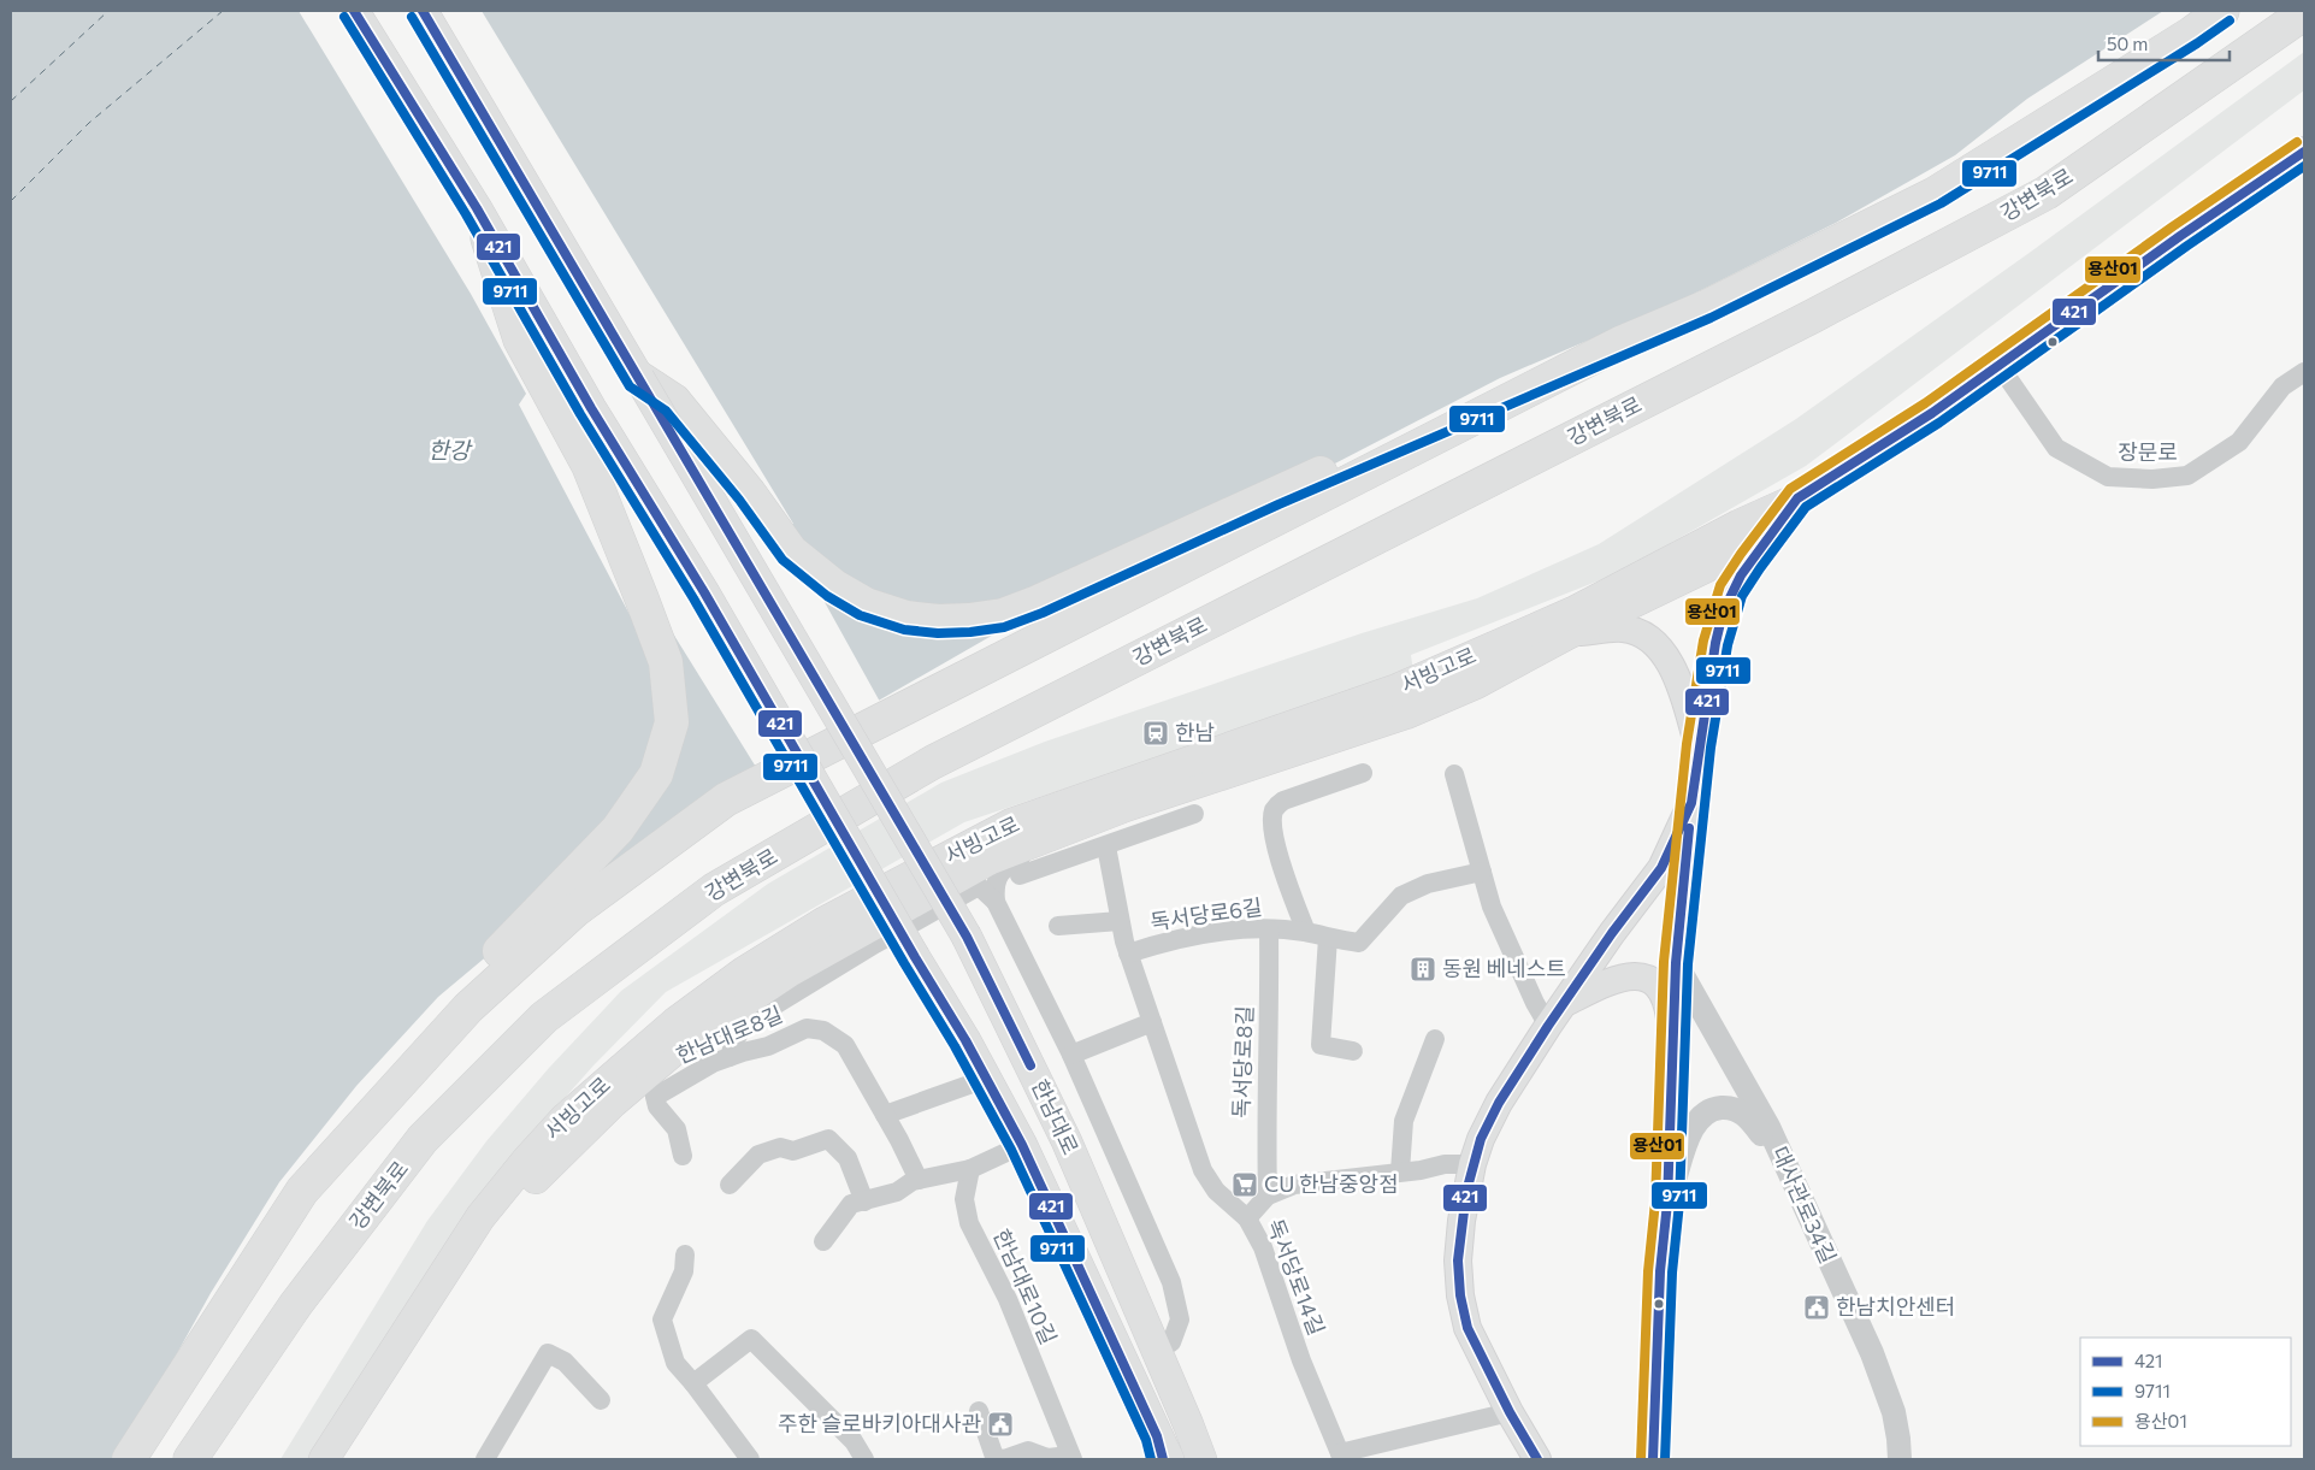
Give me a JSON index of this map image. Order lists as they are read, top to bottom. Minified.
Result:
{"streets":{"highway":["강변북로"],"main road":["서빙고로","한남대로"],"street":["장문로","독서당로6길","한남대로8길","독서당로8길","대사관로34길","독서당로14길","한남대로10길"]},"crossings":[["장문로","서빙고로"],["독서당로6길","독서당로8길"],["독서당로6길","독서당로14길"]],"water":["한강"],"places":{"station":["한남"],"building":["동원 베네스트"],"supermarket":["CU 한남중앙점"],"public building":["한남치안센터","주한 슬로바키아대사관"]},"lines":["transit line 421","transit line 9711","transit line 용산01"],"legend":["421","9711","용산01"],"scale_bar":"50 m"}
